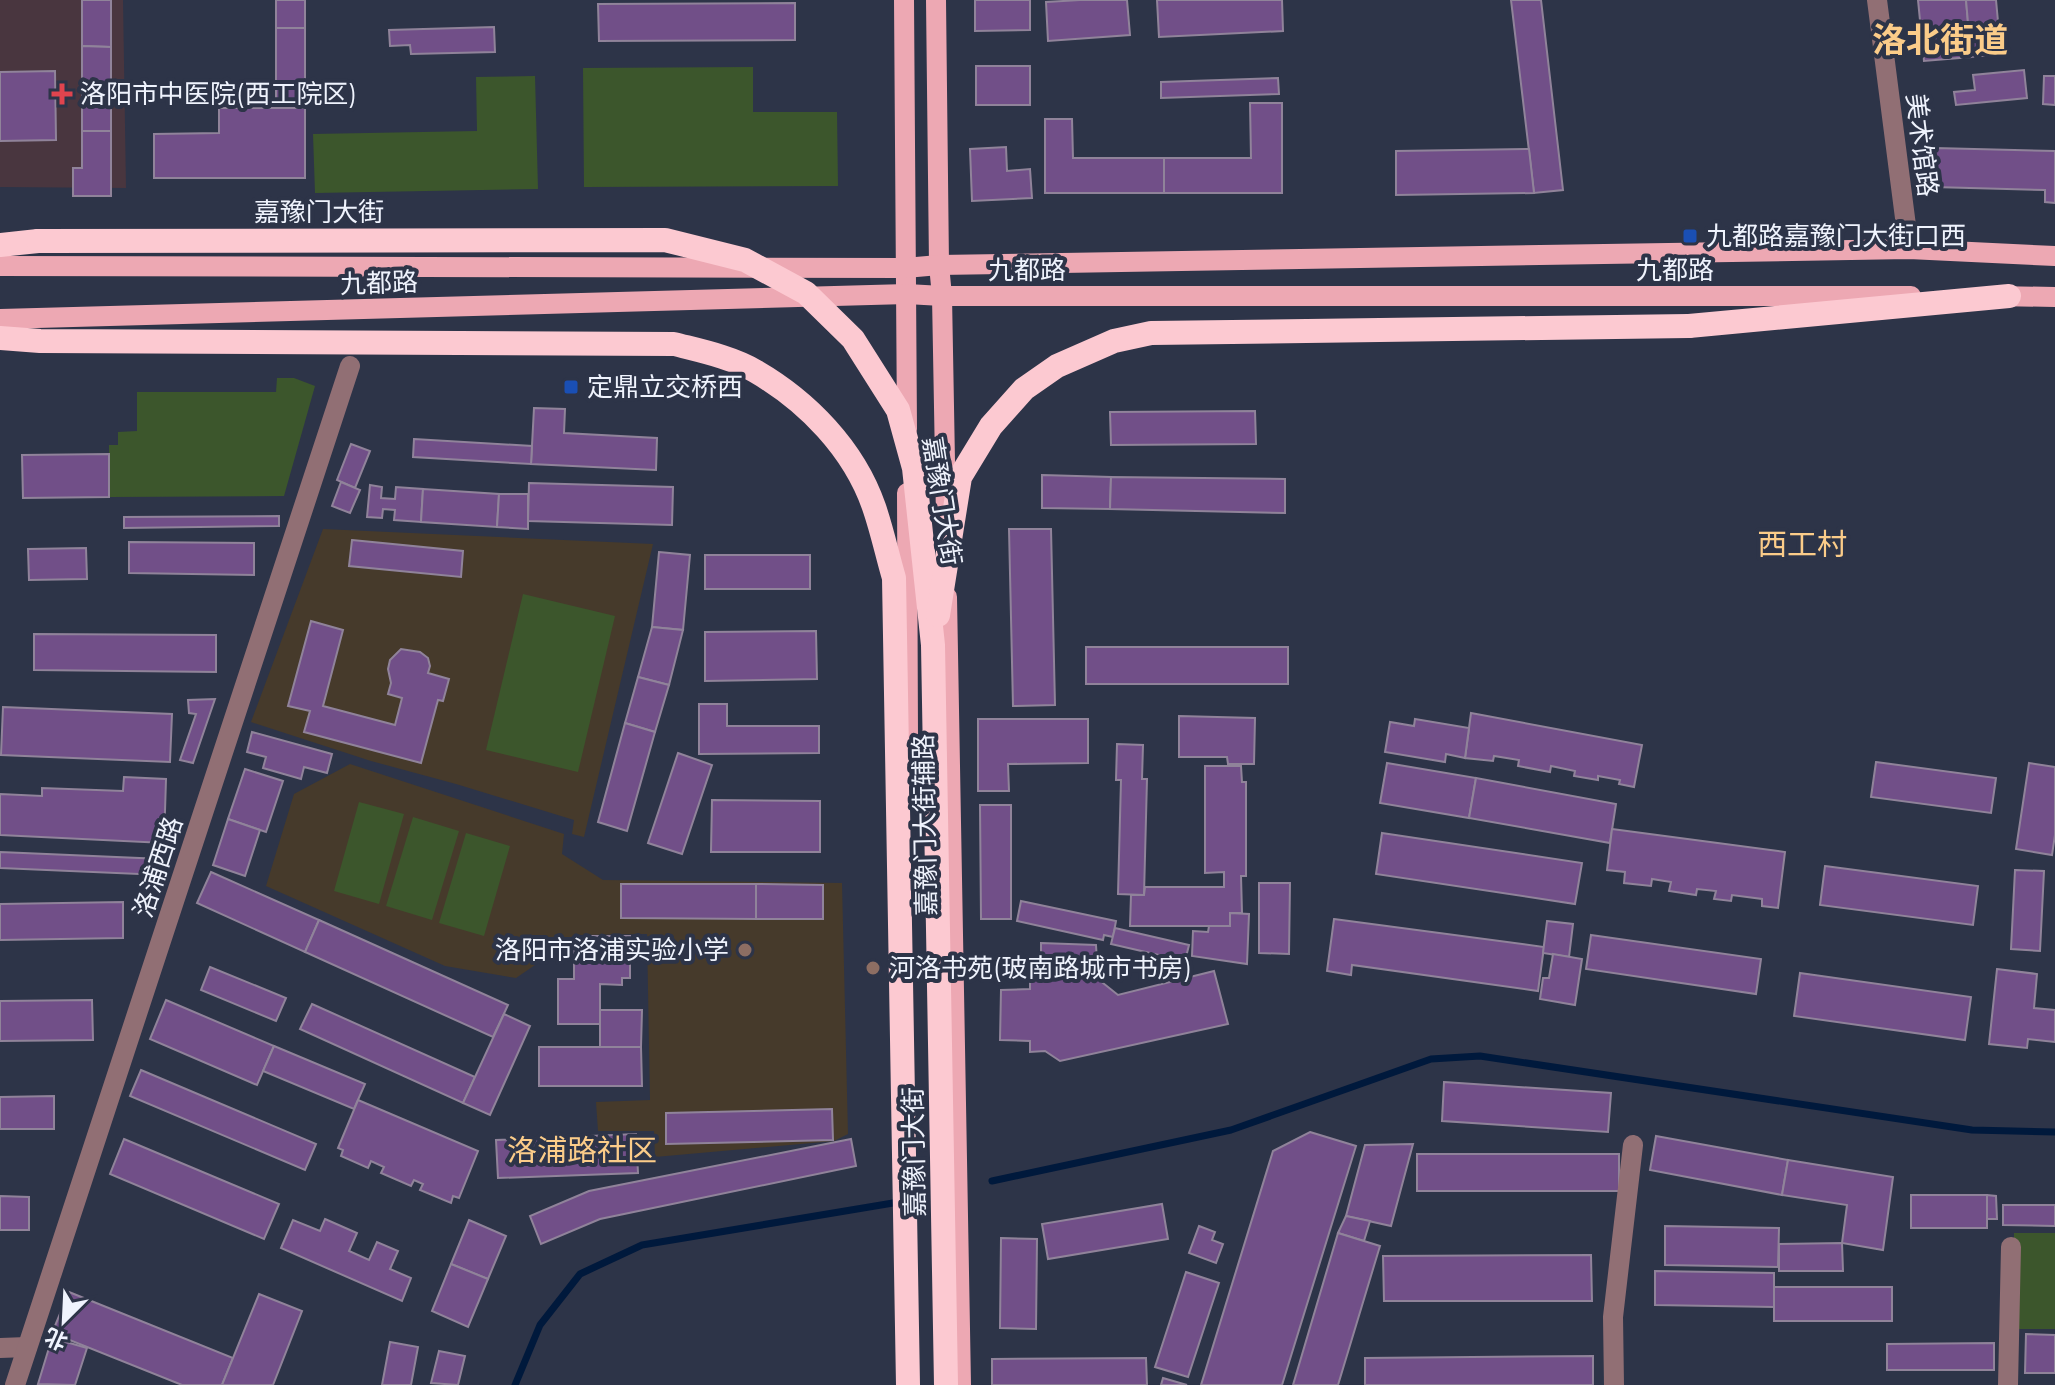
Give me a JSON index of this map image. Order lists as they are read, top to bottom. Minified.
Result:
{"streets":{"highway":["嘉豫门大街"],"main road":["九都路","嘉豫门大街辅路"],"street":["美术馆路","洛浦西路"]},"crossings":[["美术馆路","九都路"],["嘉豫门大街","嘉豫门大街辅路"],["九都路","嘉豫门大街辅路"]],"districts":["洛北街道","西工村","洛浦路社区"],"places":{"health":["洛阳市中医院(西工院区)"],"transit":["九都路嘉豫门大街口西","定鼎立交桥西"],"other":["洛阳市洛浦实验小学","河洛书苑(玻南路城市书房)"]},"north":"bottom left"}
